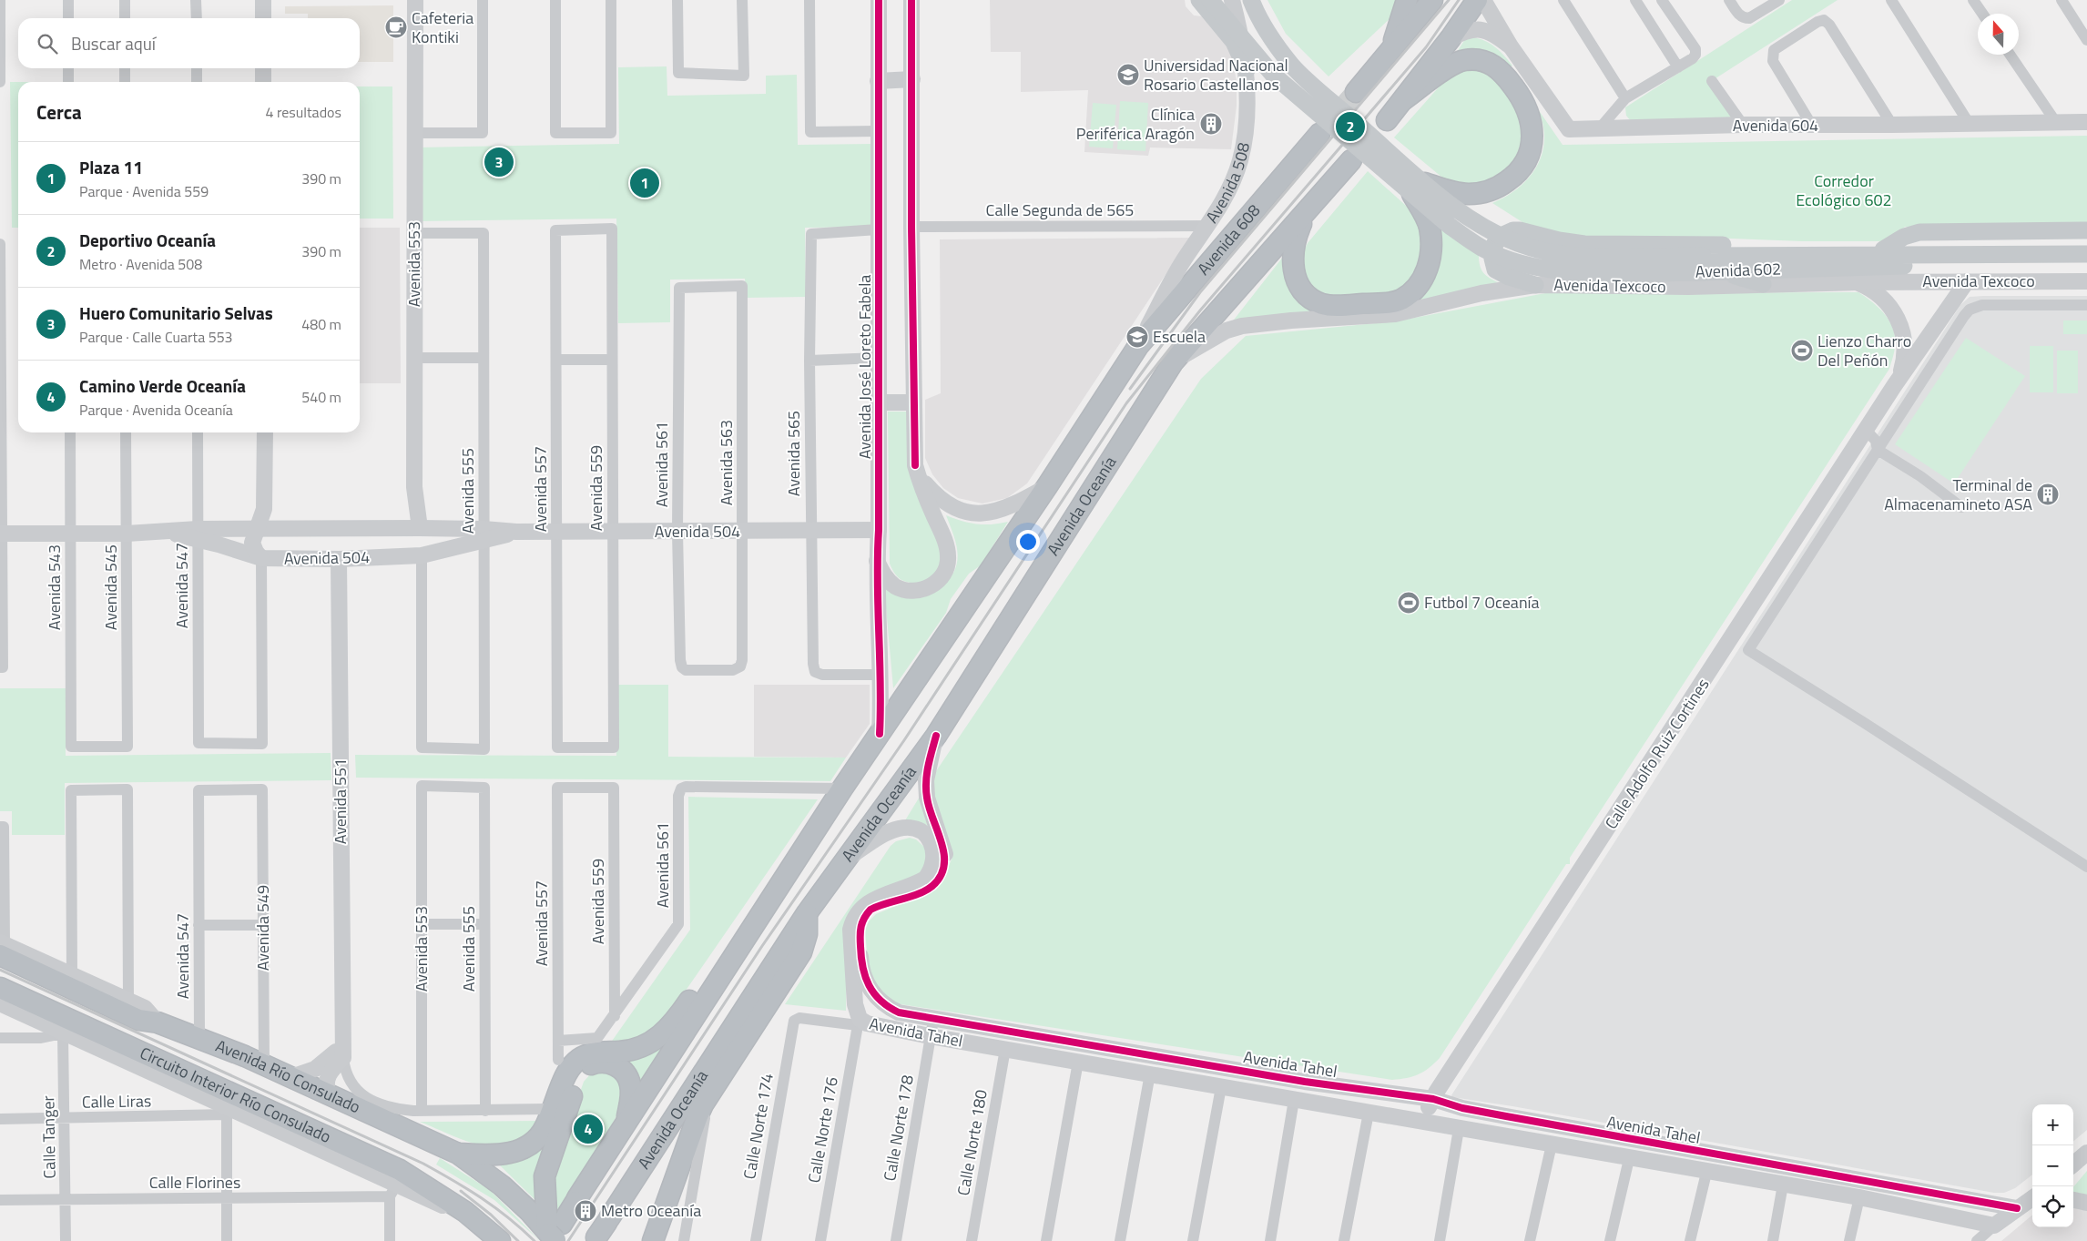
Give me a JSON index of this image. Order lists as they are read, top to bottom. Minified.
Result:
{"streets":{"highway":["Avenida 608","Avenida Oceanía","Avenida Río Consulado","Circuito Interior Río Consulado"],"main road":["Avenida 602"],"street":["Avenida 604","Avenida 508","Calle Segunda de 565","Avenida 553","Avenida Texcoco","Avenida José Loreto Fabela","Avenida 565","Avenida 563","Avenida 561","Avenida 559","Avenida 557","Avenida 555","Avenida 504","Avenida 547","Avenida 543","Avenida 545","Calle Adolfo Ruiz Cortines","Avenida 551","Avenida 549","Avenida Tahel","Calle Liras","Calle Norte 174","Calle Norte 178","Calle Norte 176","Calle Tanger","Calle Norte 180","Calle Florines"]},"crossings":[["Avenida 508","Calle Segunda de 565"],["Avenida 508","Avenida 608"],["Avenida 553","Avenida 555"],["Avenida 553","Avenida 504"],["Avenida Texcoco","Avenida Oceanía"],["Avenida Texcoco","Calle Adolfo Ruiz Cortines"],["Avenida José Loreto Fabela","Avenida 565"],["Avenida José Loreto Fabela","Avenida 504"],["Avenida 565","Avenida 504"],["Avenida 563","Avenida 561"],["Avenida 563","Avenida 504"],["Avenida 561","Avenida 559"],["Avenida 561","Avenida 557"],["Avenida 561","Avenida 504"],["Avenida 559","Avenida 557"],["Avenida 559","Avenida 504"],["Avenida 557","Avenida 504"],["Avenida 555","Avenida 504"],["Avenida Oceanía","Avenida Tahel"],["Avenida 504","Avenida 547"],["Avenida 504","Avenida 543"],["Avenida 504","Avenida 545"],["Avenida 504","Avenida 551"],["Avenida 547","Avenida 549"],["Avenida 547","Avenida Río Consulado"],["Avenida 543","Avenida 545"],["Calle Adolfo Ruiz Cortines","Avenida Tahel"],["Avenida 549","Avenida Río Consulado"],["Avenida Tahel","Calle Norte 174"],["Avenida Tahel","Calle Norte 178"],["Avenida Tahel","Calle Norte 176"],["Avenida Tahel","Calle Norte 180"],["Avenida Río Consulado","Circuito Interior Río Consulado"],["Calle Liras","Calle Tanger"],["Calle Tanger","Calle Florines"]],"parks":["Corredor Ecológico 602"],"places":{"cafe":["Cafeteria Kontiki"],"school or university":["Universidad Nacional Rosario Castellanos","Escuela"],"building":["Clínica Periférica Aragón","Terminal de Almacenamineto ASA","Metro Oceanía"],"sports":["Lienzo Charro Del Peñón","Futbol 7 Oceanía"]},"north":"top","page":{"search":"Buscar aquí","heading":["Cerca","4 resultados"],"pins":["2","3","1","4"],"list":[{"mark":"1","name":"Plaza 11","note":"Parque · Avenida 559","value":"390 m"},{"mark":"2","name":"Deportivo Oceanía","note":"Metro · Avenida 508","value":"390 m"},{"mark":"3","name":"Huero Comunitario Selvas","note":"Parque · Calle Cuarta 553","value":"480 m"},{"mark":"4","name":"Camino Verde Oceanía","note":"Parque · Avenida Oceanía","value":"540 m"}],"map_buttons":["+","−"]}}
